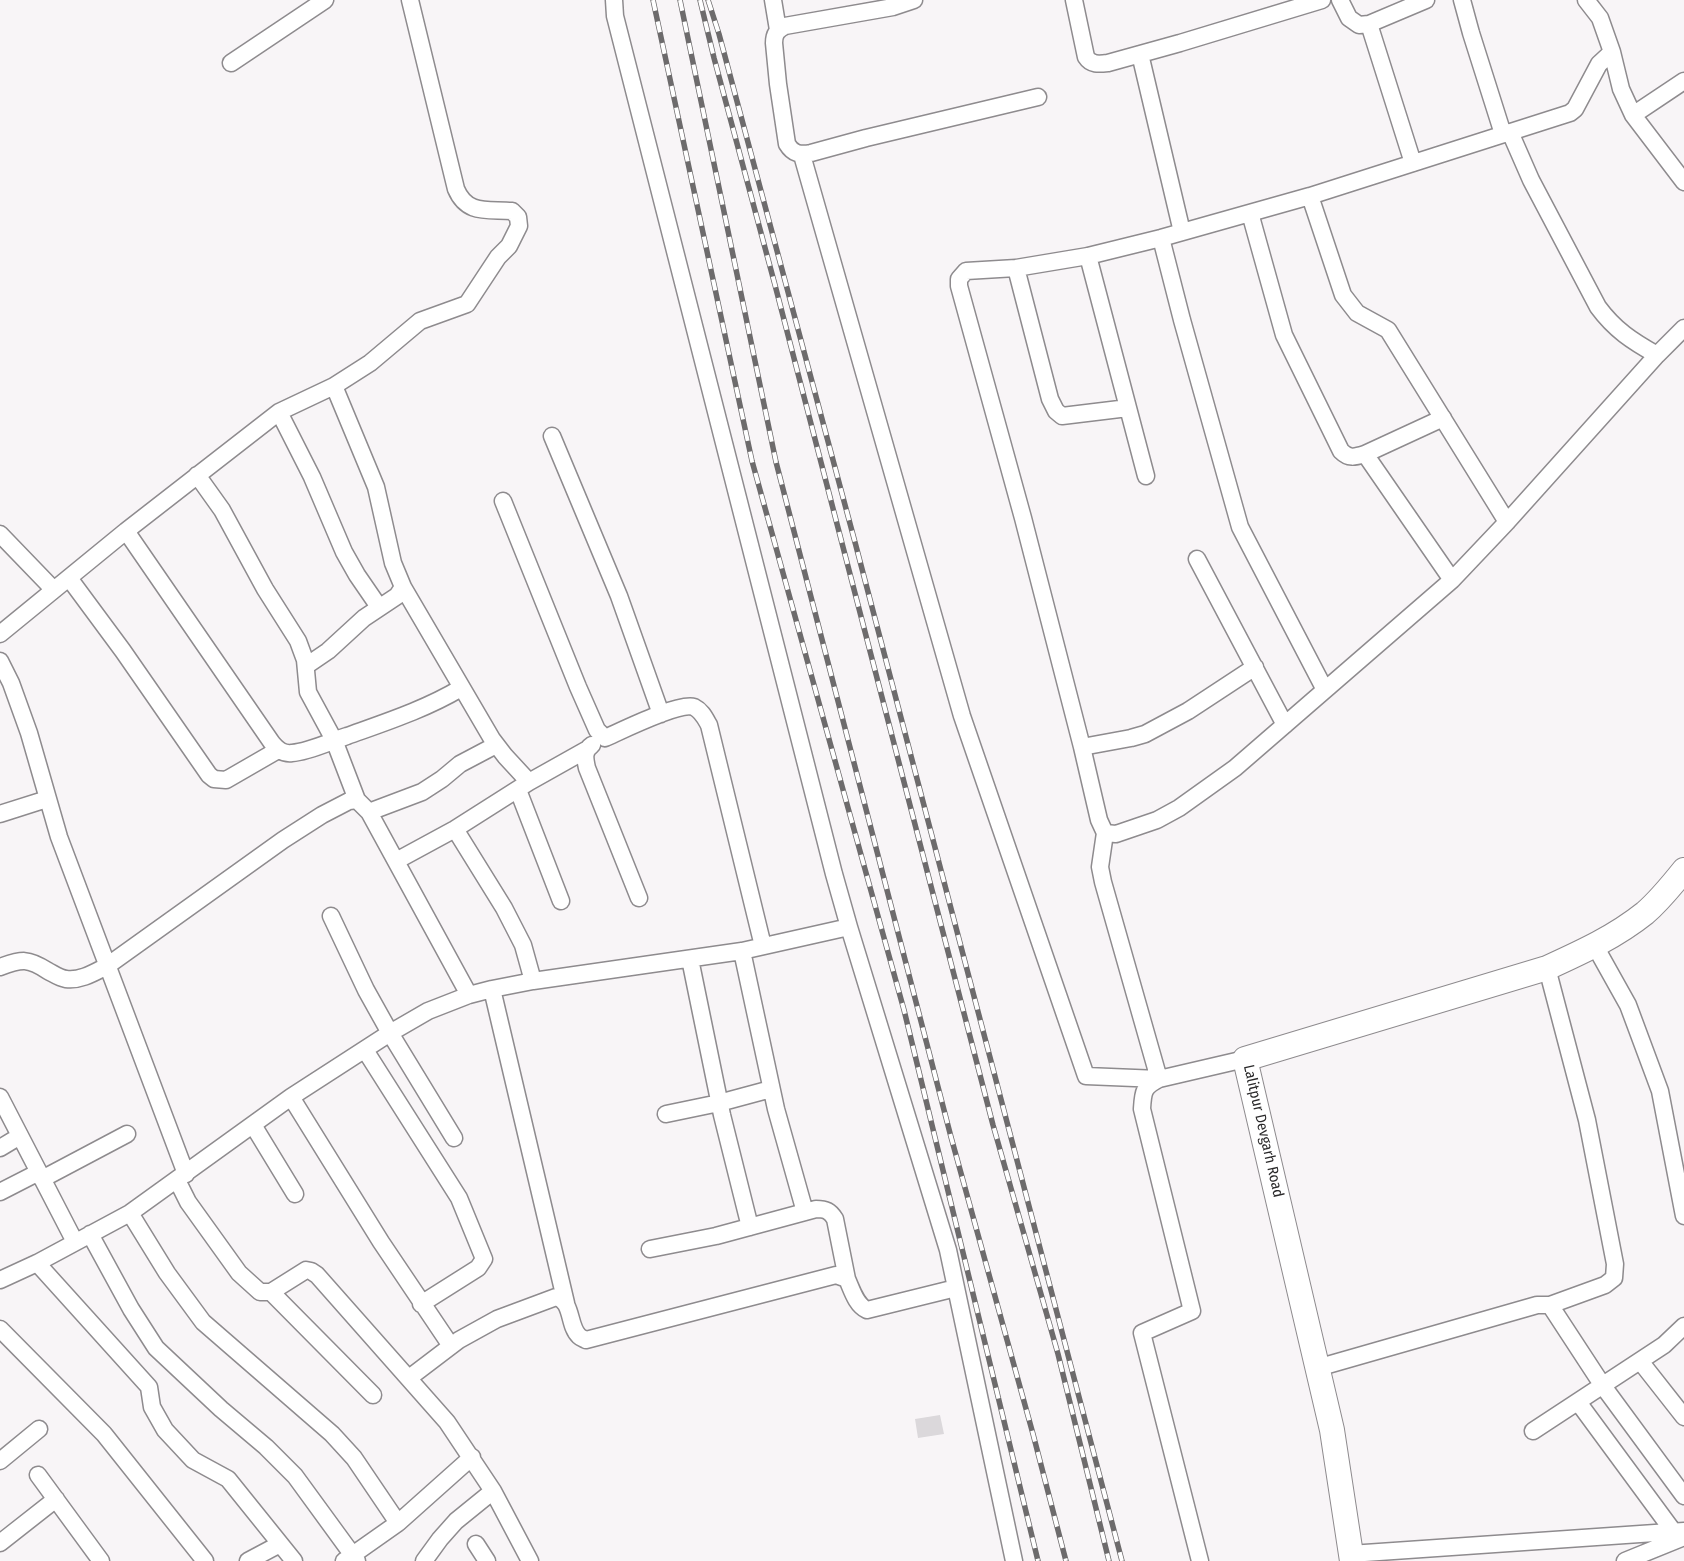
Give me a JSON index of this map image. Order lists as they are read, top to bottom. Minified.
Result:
{"streets":{"main road":["Lalitpur Devgarh Road"]}}
